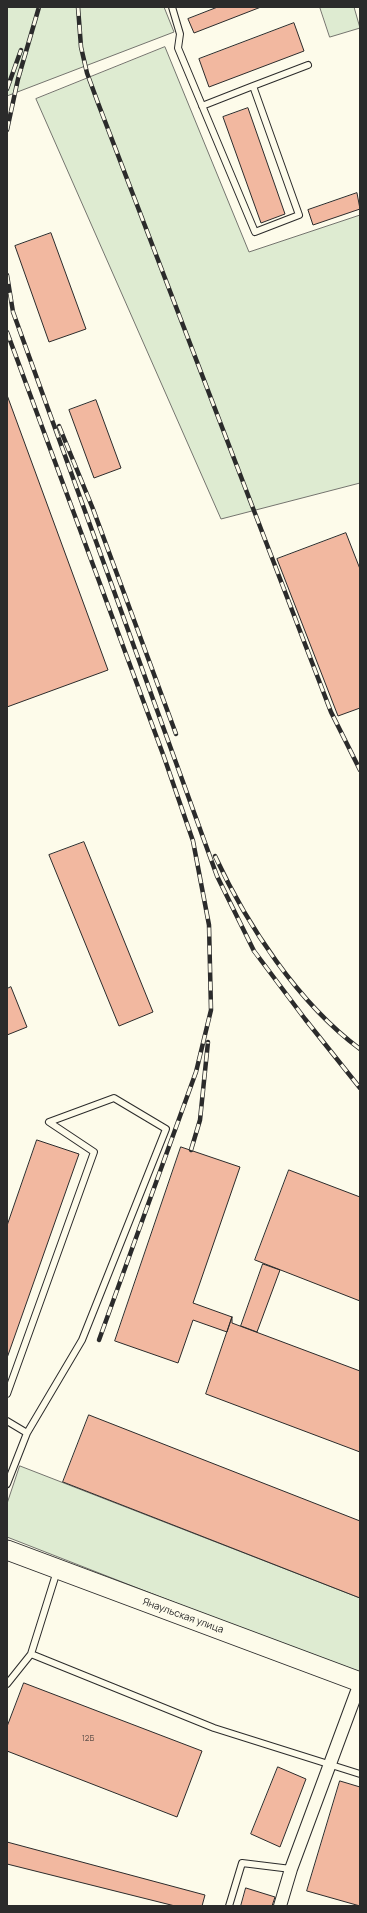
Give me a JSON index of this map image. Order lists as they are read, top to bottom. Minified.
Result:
{"streets":{"main road":["Янаульская улица"]},"house_numbers":["12Б"]}
